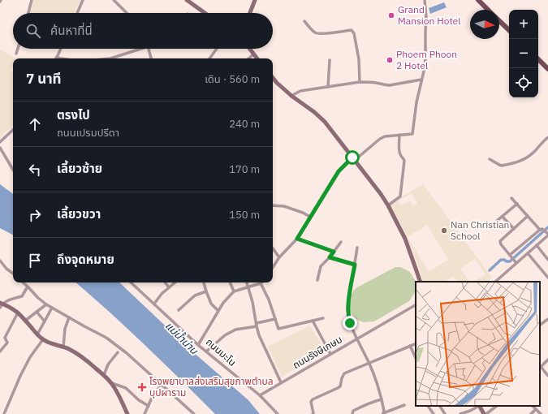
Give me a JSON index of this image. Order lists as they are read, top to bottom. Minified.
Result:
{"streets":{"street":["ถนนมะโน","ถนนรังษีเกษม"]},"crossings":[["ถนนมะโน","ถนนรังษีเกษม"]],"water":["แม่น้ำน่าน"],"places":{"other":["Grand Mansion Hotel","Phoem Phoon 2 Hotel","Nan Christian School"],"health":["โรงพยาบาลส่งเสริมสุขภาพตำบล บุปผาราม"]},"north":"right","page":{"map_buttons":["+","−"],"search":"ค้นหาที่นี่","heading":["7 นาที","เดิน · 560 m"],"list":[["ตรงไป","ถนนเปรมปรีดา","240 m"],["เลี้ยวซ้าย","170 m"],["เลี้ยวขวา","150 m"],"ถึงจุดหมาย"]}}
